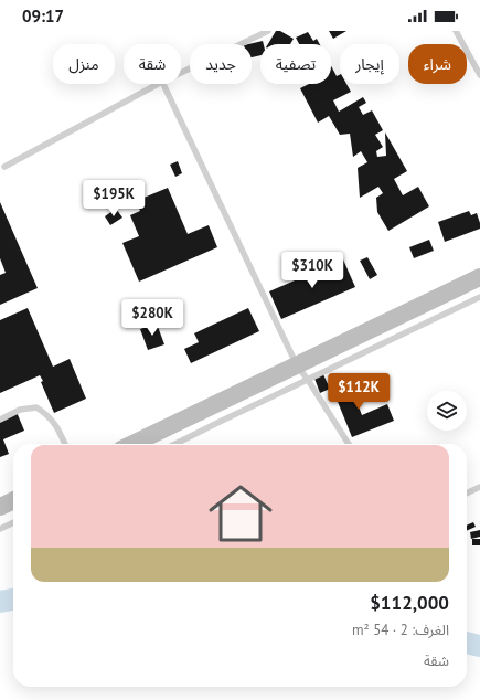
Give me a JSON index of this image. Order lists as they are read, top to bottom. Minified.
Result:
{"page":{"status":"09:17","chip":["شراء","إيجار","تصفية","جديد","شقة","منزل"],"price":["$195K","$310K","$280K","$112K"],"list":[{"name":"$112,000","note":"الغرف: 2 · 54 m² · شقة"}]}}
